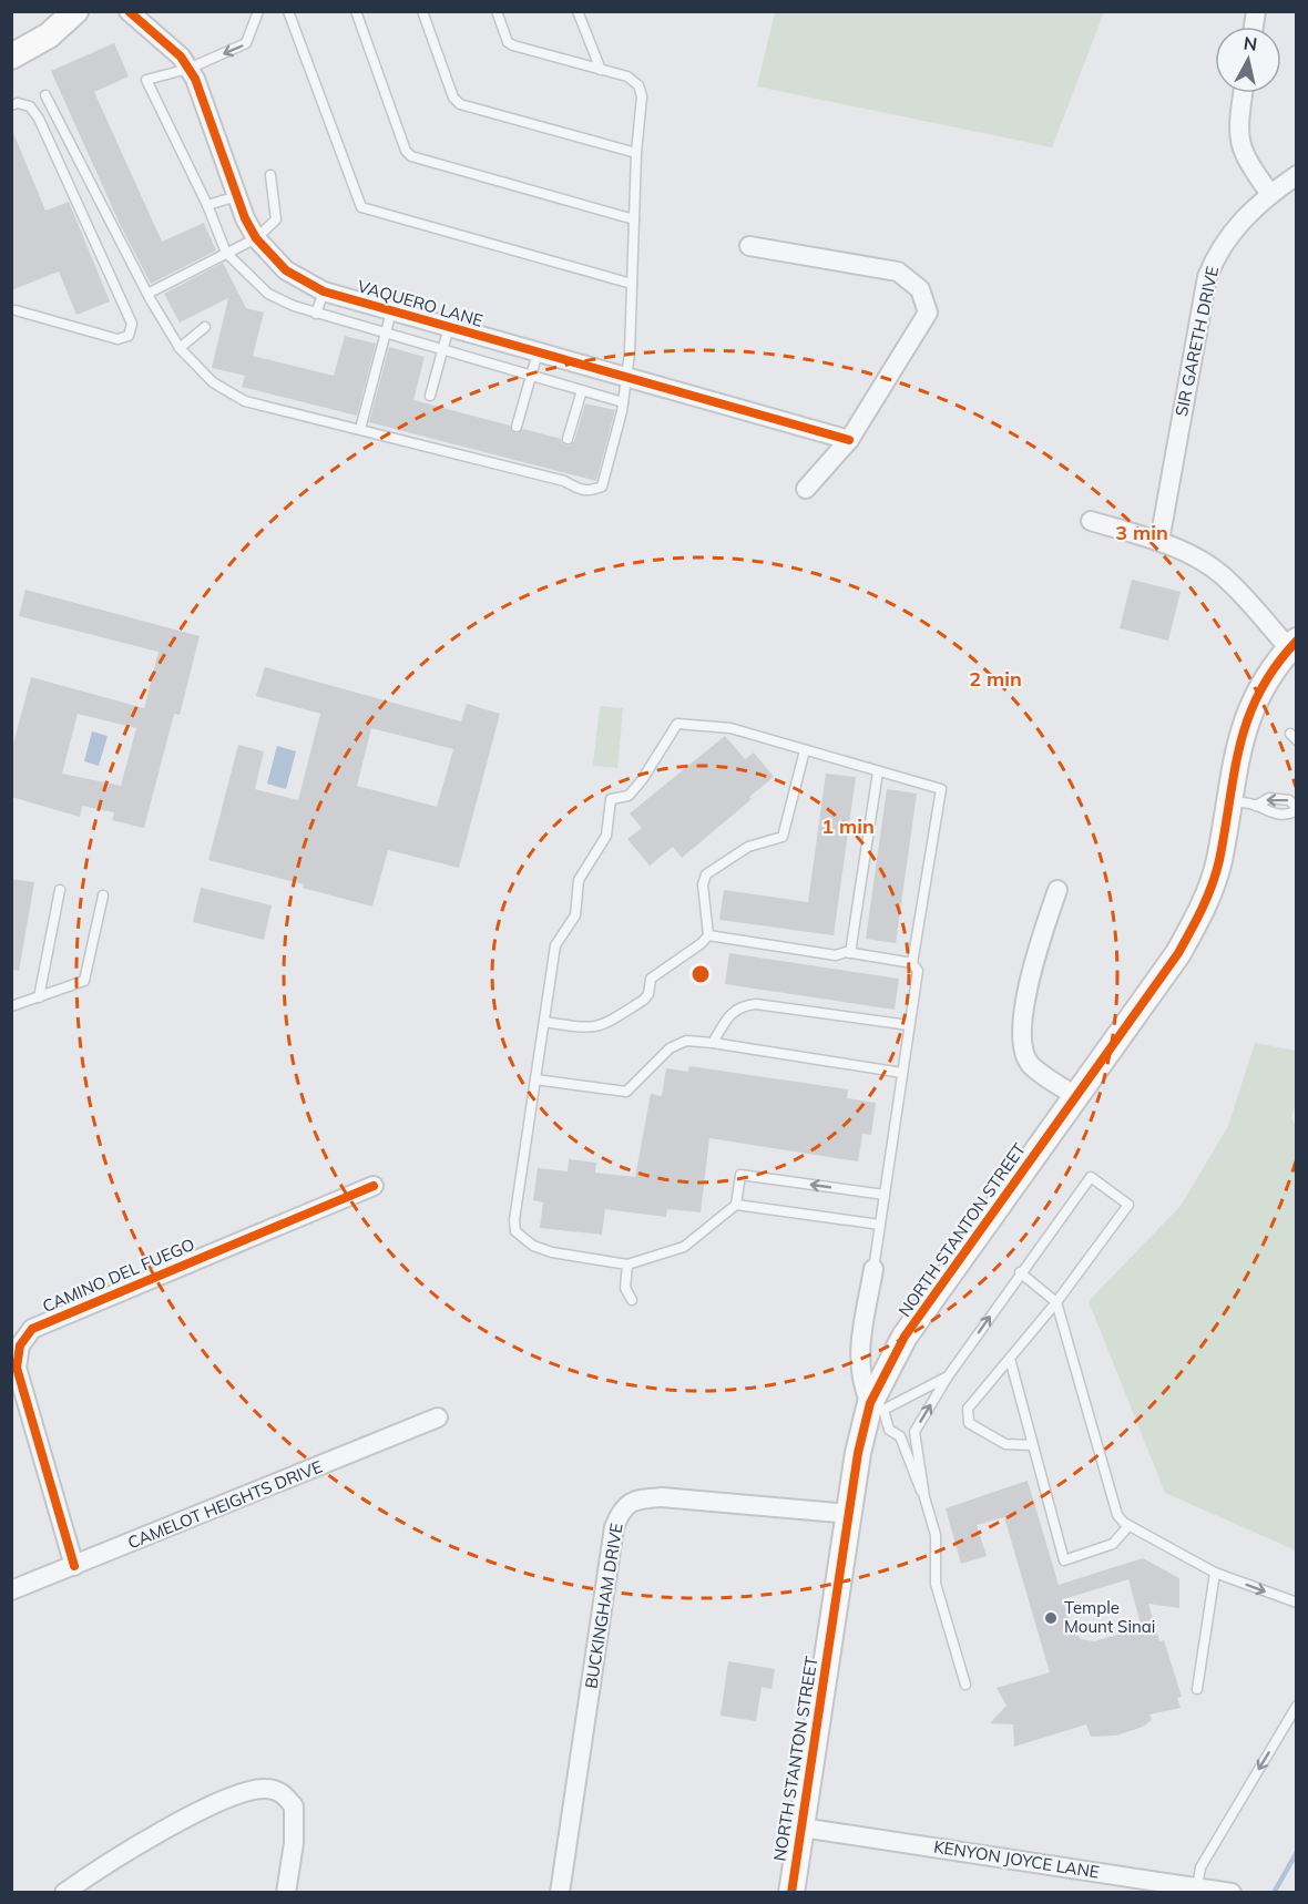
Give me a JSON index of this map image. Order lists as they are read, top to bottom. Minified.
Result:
{"streets":{"street":["VAQUERO LANE","SIR GARETH DRIVE","NORTH STANTON STREET","CAMINO DEL FUEGO","CAMELOT HEIGHTS DRIVE","BUCKINGHAM DRIVE","KENYON JOYCE LANE"]},"crossings":[["NORTH STANTON STREET","BUCKINGHAM DRIVE"],["NORTH STANTON STREET","KENYON JOYCE LANE"],["CAMINO DEL FUEGO","CAMELOT HEIGHTS DRIVE"]],"places":["Temple Mount Sinai"],"north":"top","rings":["3 min","2 min","1 min"]}
